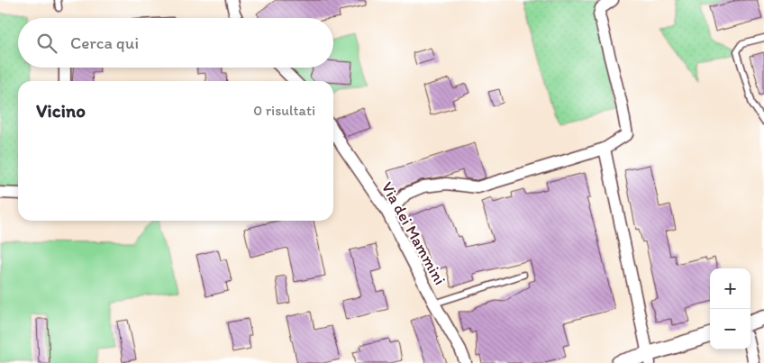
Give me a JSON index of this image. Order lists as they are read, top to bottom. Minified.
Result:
{"streets":{"street":["Via dei Mammini"]},"page":{"search":"Cerca qui","heading":["Vicino","0 risultati"],"map_buttons":["+","−"]}}
